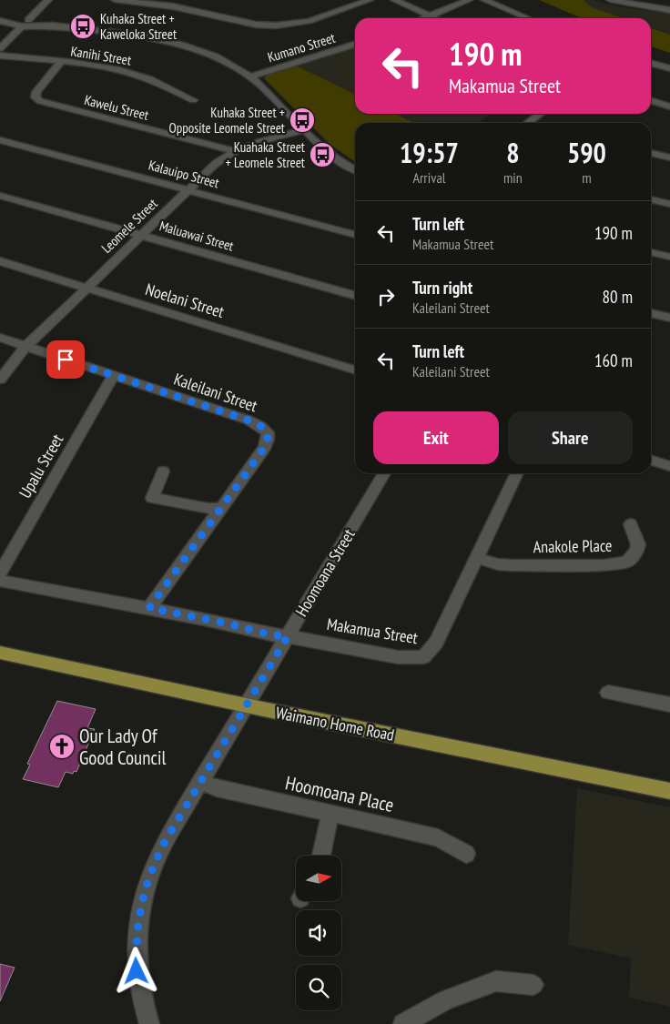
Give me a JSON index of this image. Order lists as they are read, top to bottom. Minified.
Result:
{"streets":{"main road":["Waimano Home Road"],"street":["Kumano Street","Kanihi Street","Kawelu Street","Kalauipo Street","Leomele Street","Maluawai Street","Noelani Street","Kaleilani Street","Upalu Street","Anakole Place","Hoomoana Street","Makamua Street","Hoomoana Place"]},"crossings":[["Kanihi Street","Kawelu Street"],["Kawelu Street","Leomele Street"],["Kalauipo Street","Leomele Street"],["Leomele Street","Maluawai Street"],["Leomele Street","Noelani Street"],["Leomele Street","Kaleilani Street"],["Kaleilani Street","Upalu Street"],["Kaleilani Street","Makamua Street"],["Anakole Place","Makamua Street"],["Hoomoana Street","Makamua Street"],["Hoomoana Street","Waimano Home Road"],["Hoomoana Street","Hoomoana Place"]],"places":{"bus stop":["Kuhaka Street + Kaweloka Street","Kuhaka Street + Opposite Leomele Street","Kuahaka Street + Leomele Street"],"church":["Our Lady Of Good Council"]},"north":"right","page":{"turn":["190 m","Makamua Street"],"eta":["19:57","Arrival","8","min","590","m"],"list":[{"name":"Turn left","note":"Makamua Street","value":"190 m"},{"name":"Turn right","note":"Kaleilani Street","value":"80 m"},{"name":"Turn left","note":"Kaleilani Street","value":"160 m"}],"buttons":["Exit","Share"]}}
